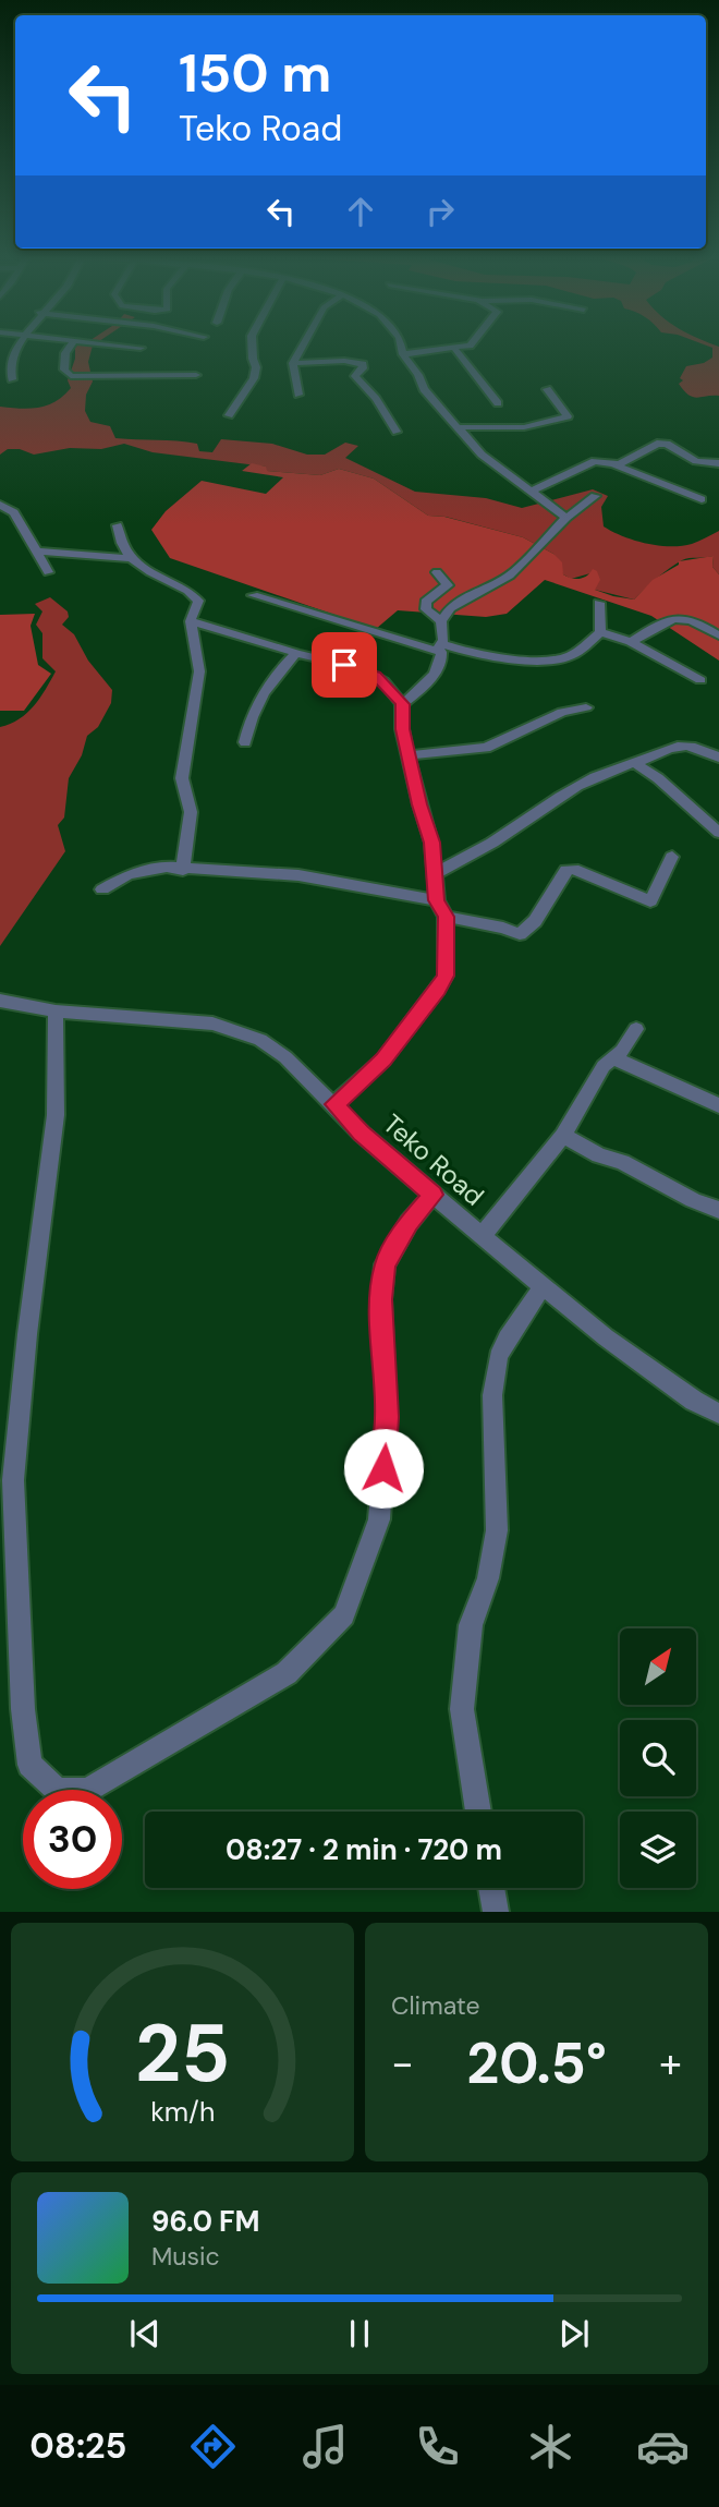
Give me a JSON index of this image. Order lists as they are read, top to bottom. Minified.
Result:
{"streets":{"street":["Teko Road"]},"north":"top right","page":{"turn":["150 m","Teko Road"],"limit":"30","trip":"08:27 · 2 min · 720 m","tile":"Climate","heat":["−","20.5°","+"],"song":["96.0 FM","Music"],"tabs":"08:25","gauge":["25","km/h"]}}
